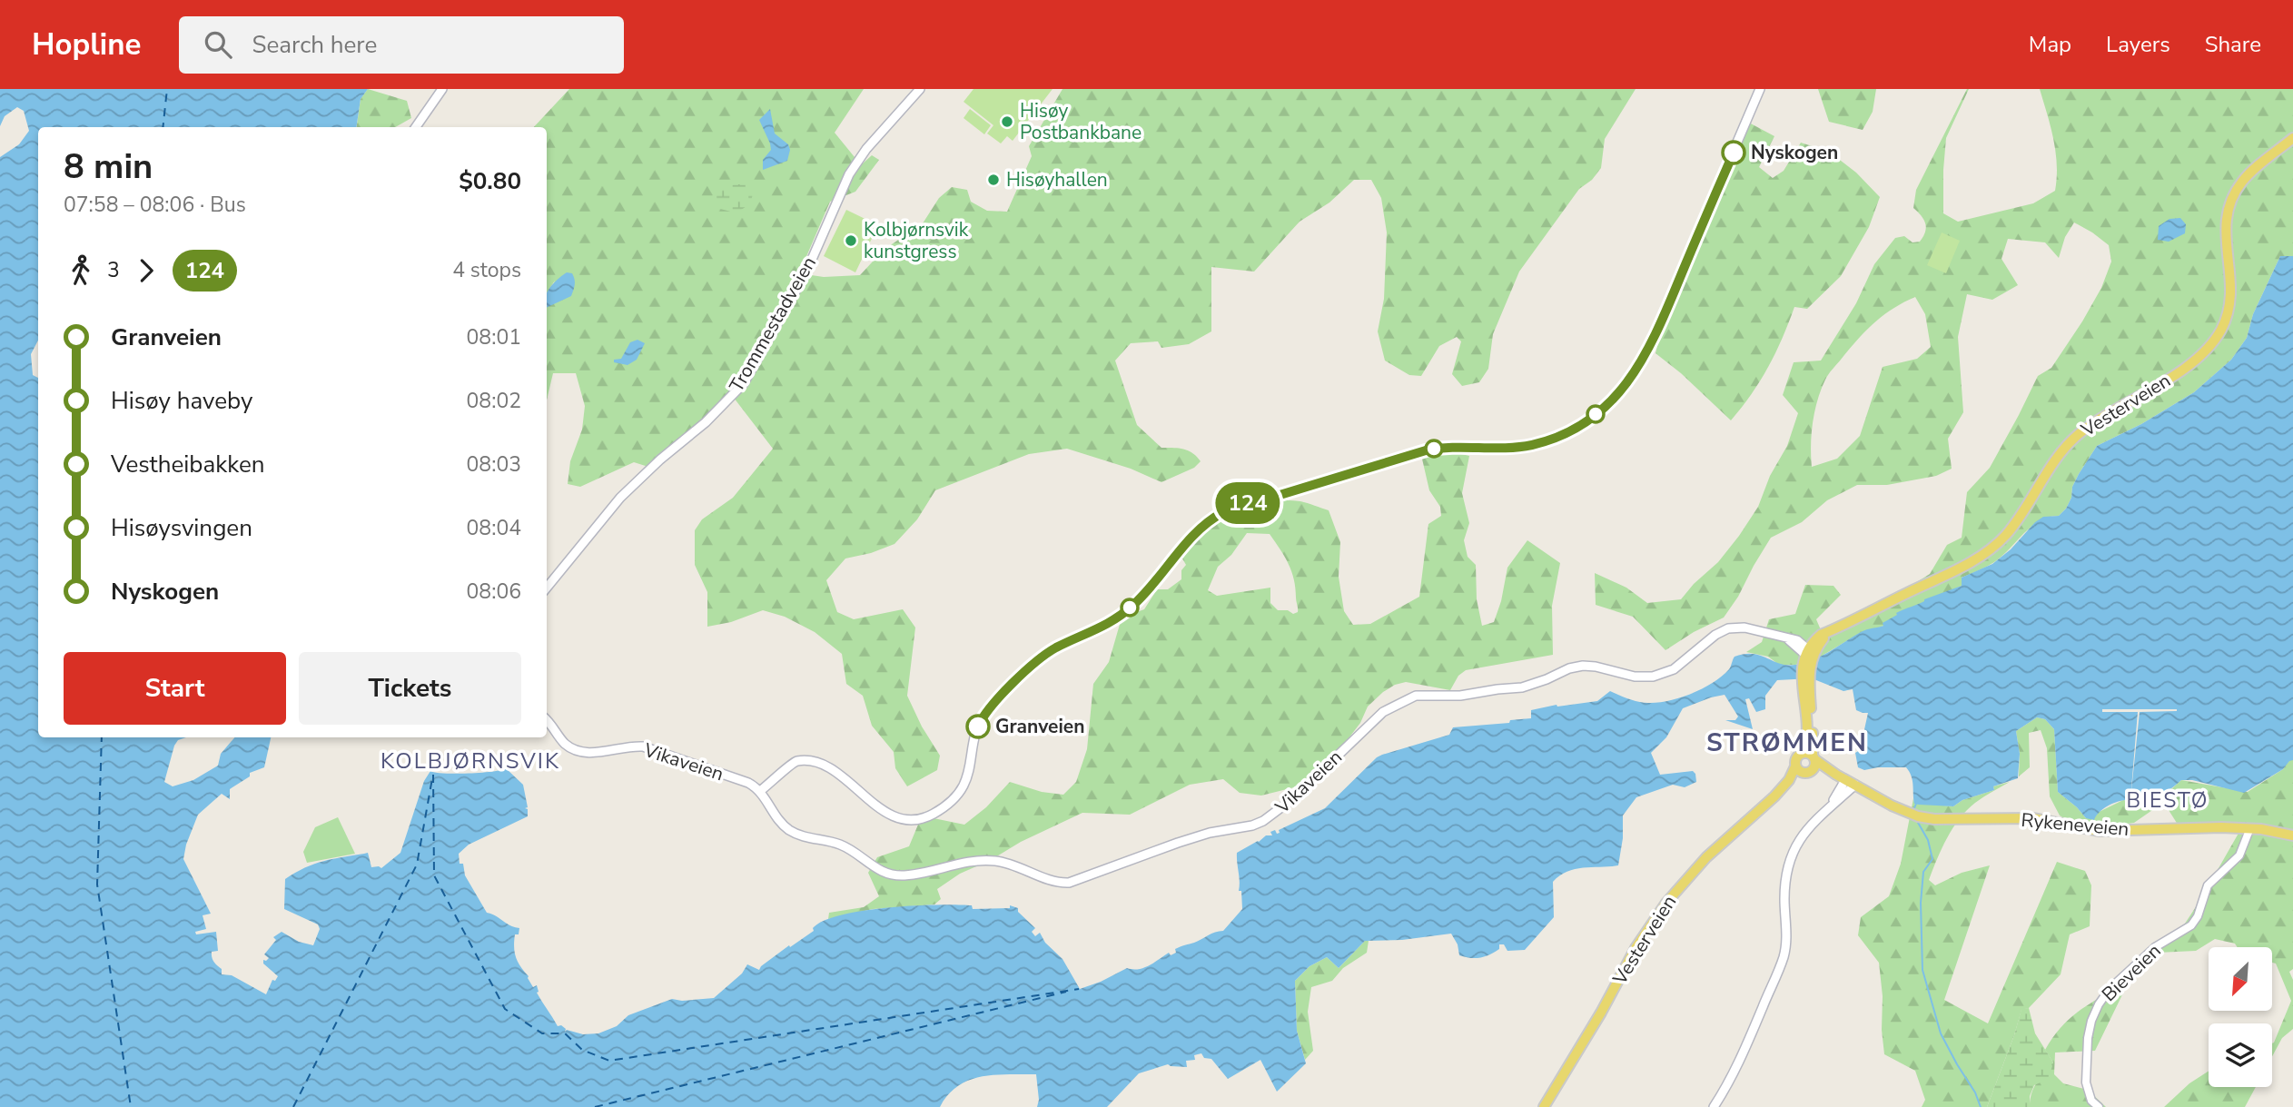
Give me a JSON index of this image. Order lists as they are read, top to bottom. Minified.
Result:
{"streets":{"main road":["Trommestadveien","Vesterveien","Vikaveien","Rykeneveien"],"street":["Bieveien"]},"crossings":[["Vesterveien","Vikaveien"],["Vesterveien","Rykeneveien"],["Rykeneveien","Bieveien"]],"districts":["STRØMMEN","KOLBJØRNSVIK","BIESTØ"],"places":["Hisøy Postbankbane","Nyskogen","Hisøyhallen","Kolbjørnsvik kunstgress","Granveien"],"lines":["bus line 124"],"north":"bottom left","page":{"header":"Hopline","search":"Search here","nav":["Map","Layers","Share"],"on_map":"124","heading":["8 min","07:58 – 08:06 · Bus","$0.80"],"legs":["3","124","4 stops"],"list":[{"name":"Granveien","value":"08:01"},{"name":"Hisøy haveby","value":"08:02"},{"name":"Vestheibakken","value":"08:03"},{"name":"Hisøysvingen","value":"08:04"},{"name":"Nyskogen","value":"08:06"}],"buttons":["Start","Tickets"]}}
